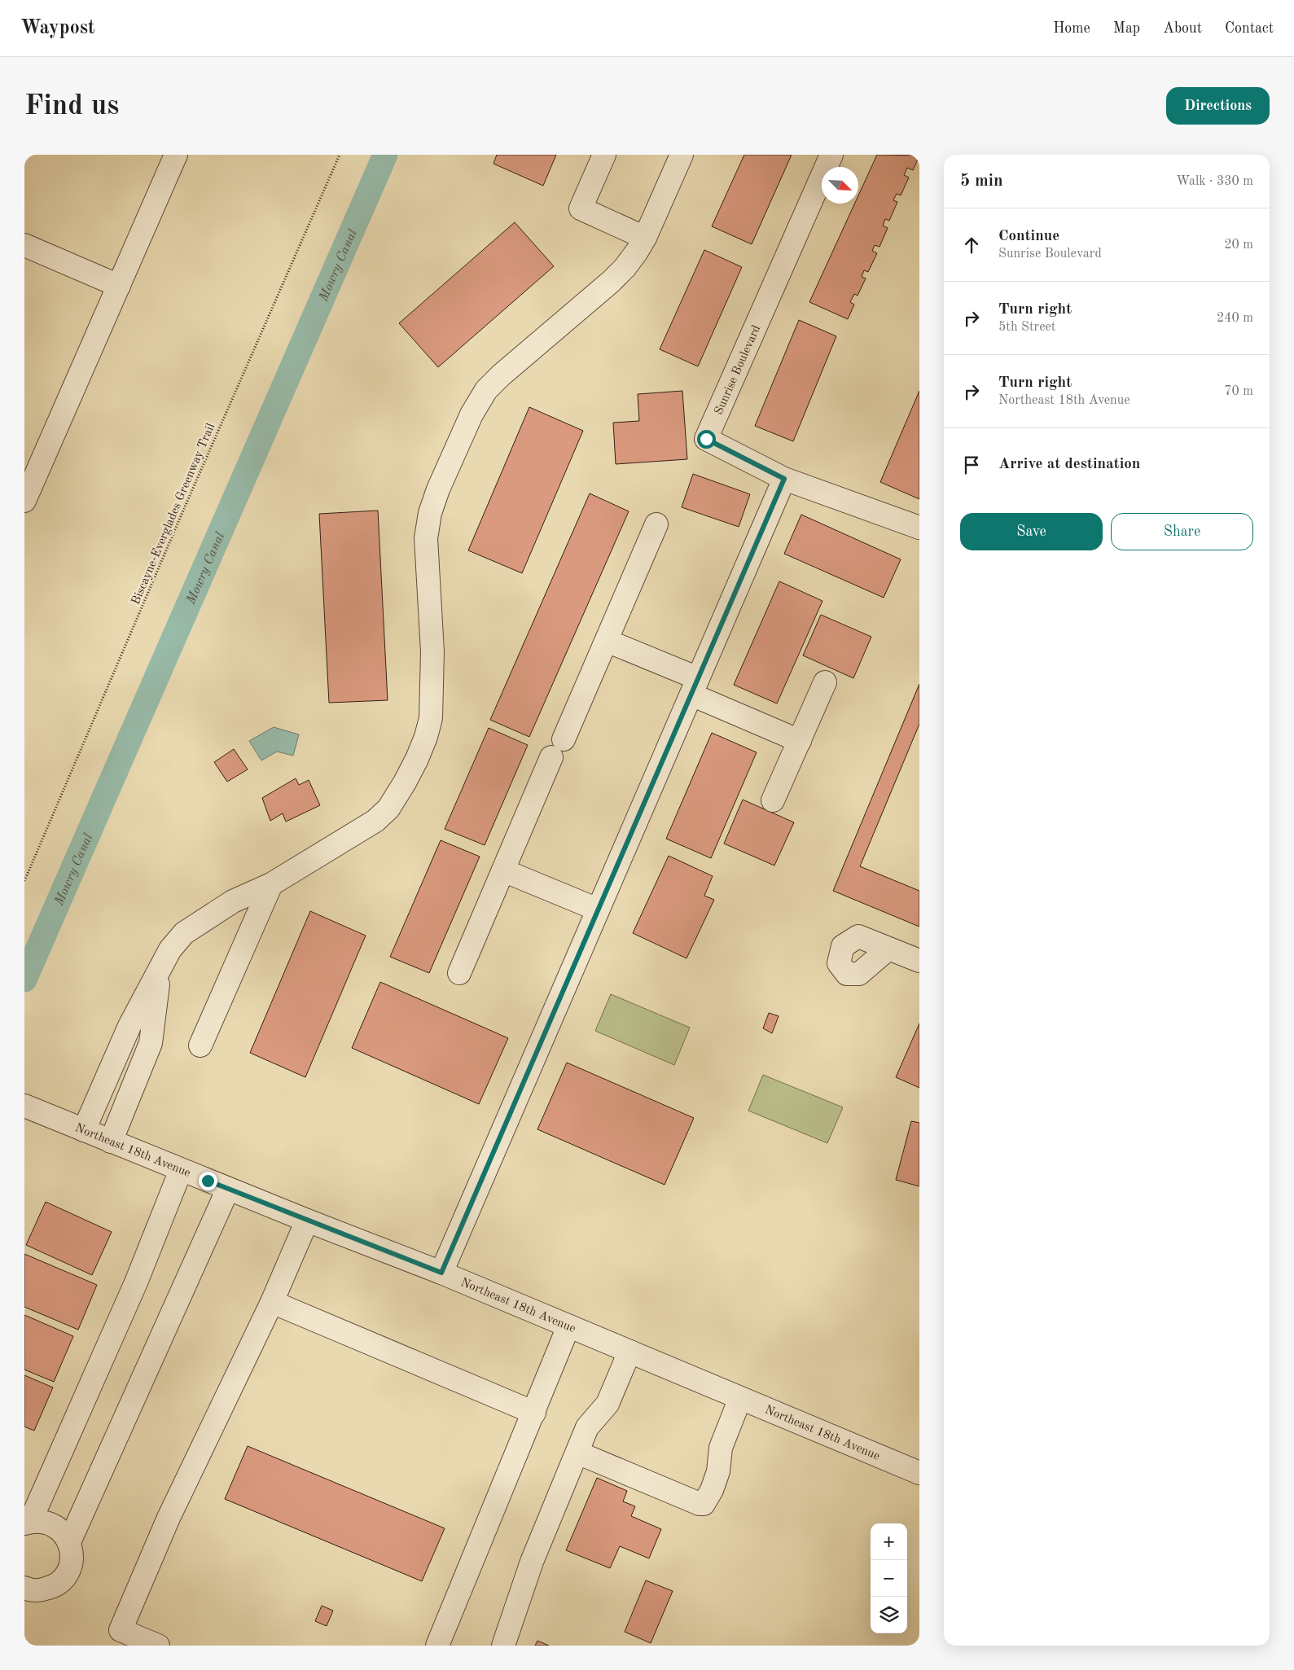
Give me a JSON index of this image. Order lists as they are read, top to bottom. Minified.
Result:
{"streets":{"street":["Sunrise Boulevard","Northeast 18th Avenue"],"path":["Biscayne-Everglades Greenway Trail"]},"water":["Mowry Canal"],"north":"bottom right","page":{"header":"Waypost","nav":["Home","Map","About","Contact"],"buttons":["Directions",["Save","Share"]],"title":"Find us","heading":["5 min","Walk · 330 m"],"list":[["Continue","Sunrise Boulevard","20 m"],["Turn right","5th Street","240 m"],["Turn right","Northeast 18th Avenue","70 m"],"Arrive at destination"],"map_buttons":["+","−"]}}
